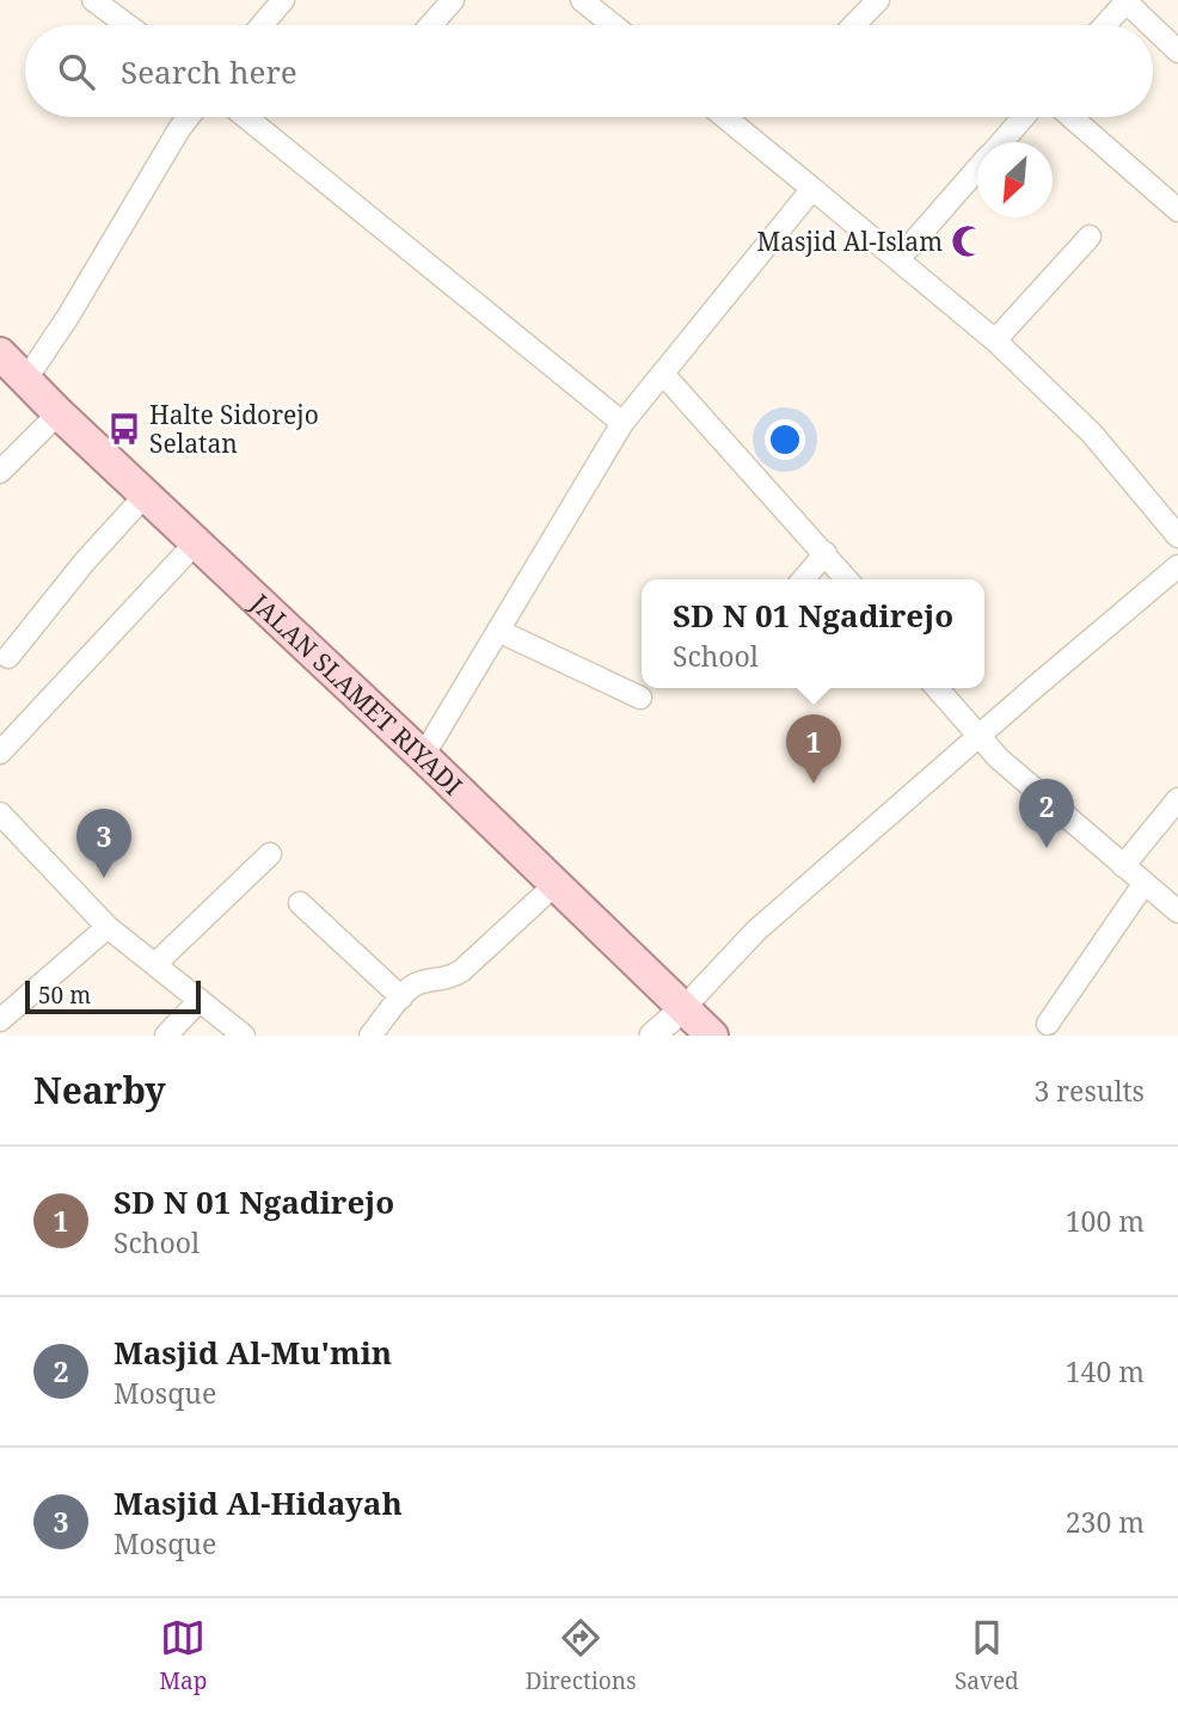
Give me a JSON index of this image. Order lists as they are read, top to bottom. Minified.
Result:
{"streets":{"main road":["JALAN SLAMET RIYADI"]},"places":{"mosque":["Masjid Al-Islam"],"bus stop":["Halte Sidorejo Selatan"]},"scale_bar":"50 m","north":"bottom left","page":{"search":"Search here","popup":["SD N 01 Ngadirejo","School"],"pins":["1","2","3"],"scale":"50 m","heading":["Nearby","3 results"],"list":[{"mark":"1","name":"SD N 01 Ngadirejo","note":"School","value":"100 m"},{"mark":"2","name":"Masjid Al-Mu'min","note":"Mosque","value":"140 m"},{"mark":"3","name":"Masjid Al-Hidayah","note":"Mosque","value":"230 m"}],"nav":["Map","Directions","Saved"]}}
